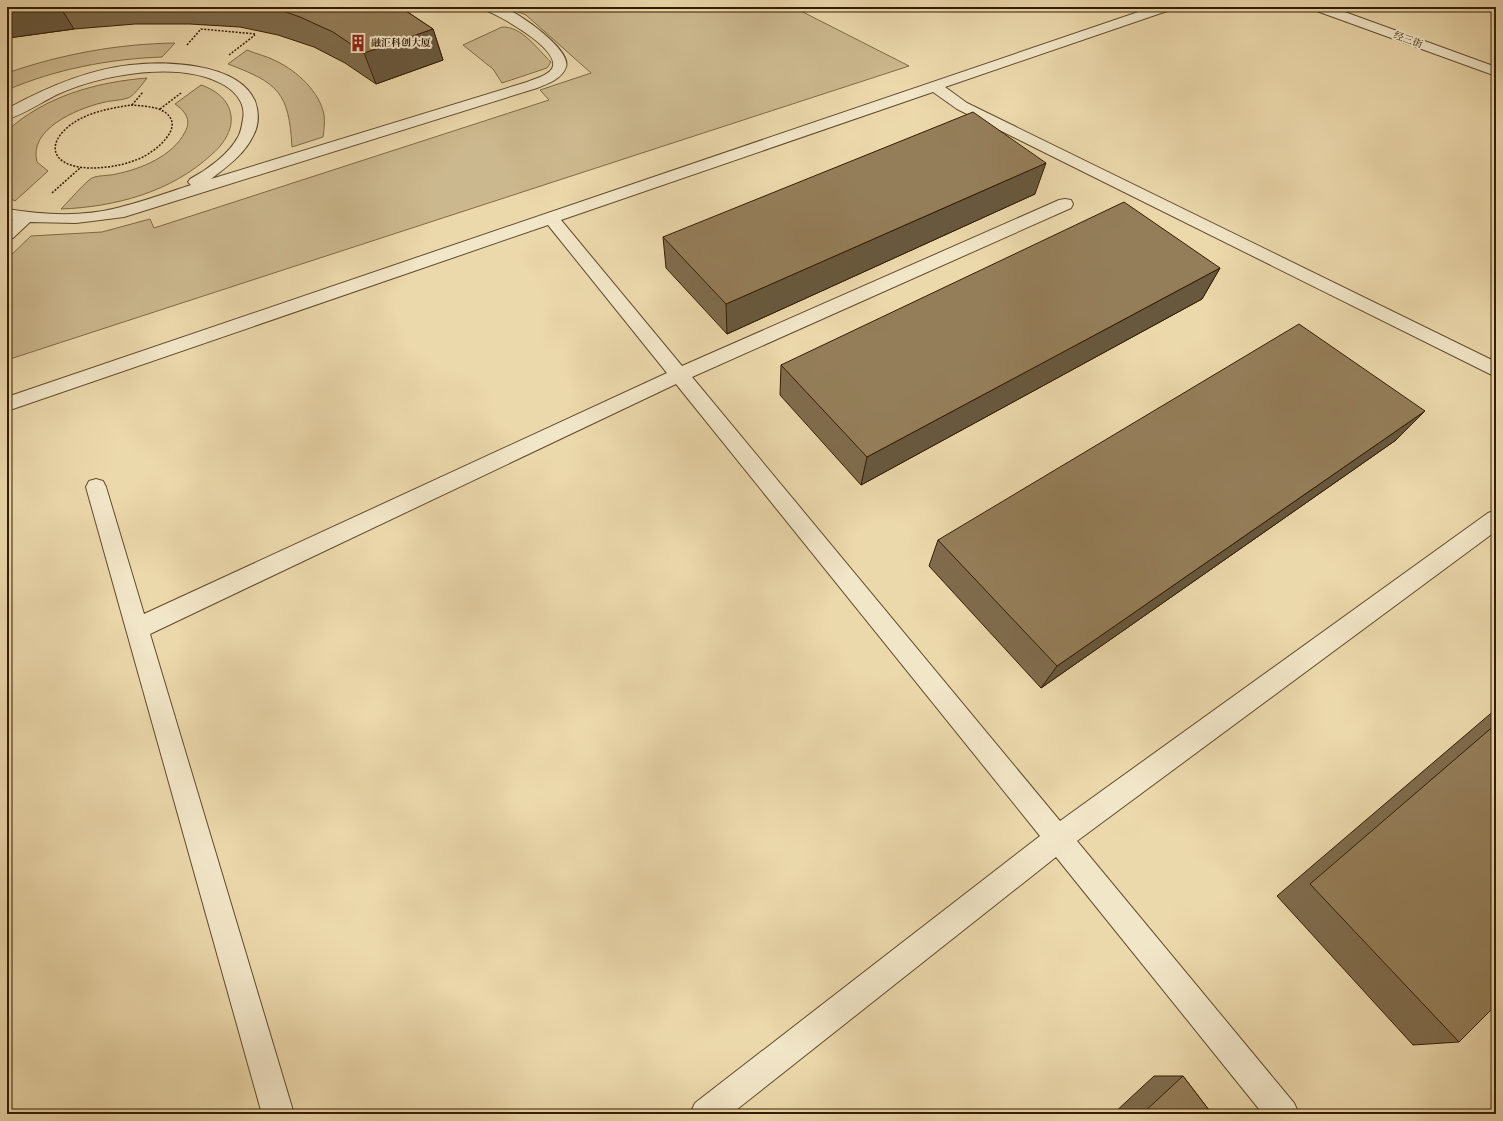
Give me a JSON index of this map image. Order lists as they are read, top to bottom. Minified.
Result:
{"streets":{"street":["经三街"]},"places":{"building":["融汇科创大厦"]}}
